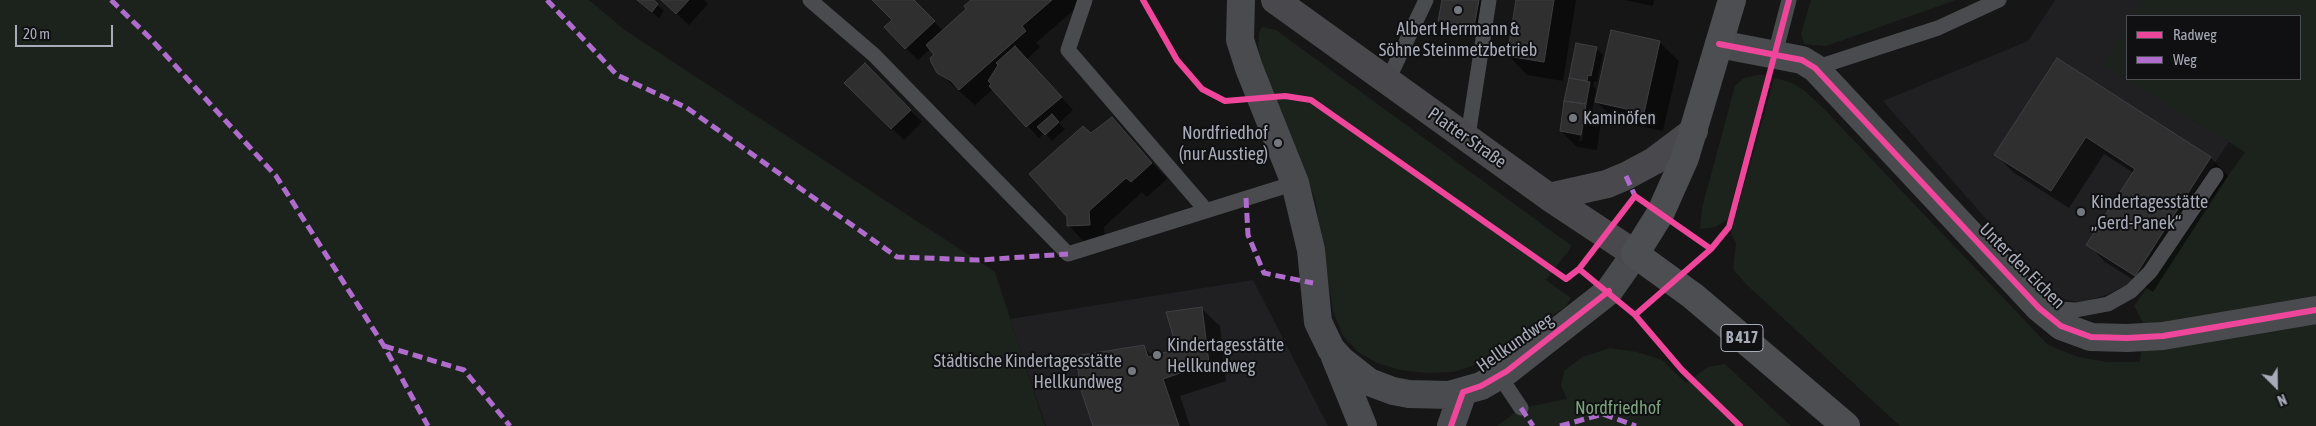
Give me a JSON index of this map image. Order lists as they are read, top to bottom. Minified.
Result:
{"streets":{"main road":["Platter Straße","B 417"],"street":["Unter den Eichen","Hellkundweg"]},"crossings":[["Platter Straße","B 417"],["Platter Straße","Hellkundweg"],["B 417","Hellkundweg"]],"parks":["Nordfriedhof"],"places":["Albert Herrmann & Söhne Steinmetzbetrieb","Kaminöfen","Nordfriedhof (nur Ausstieg)","Kindertagesstätte „Gerd-Panek“","Kindertagesstätte Hellkundweg","Städtische Kindertagesstätte Hellkundweg"],"legend":["Radweg","Weg"],"scale_bar":"20 m","north":"bottom right"}
